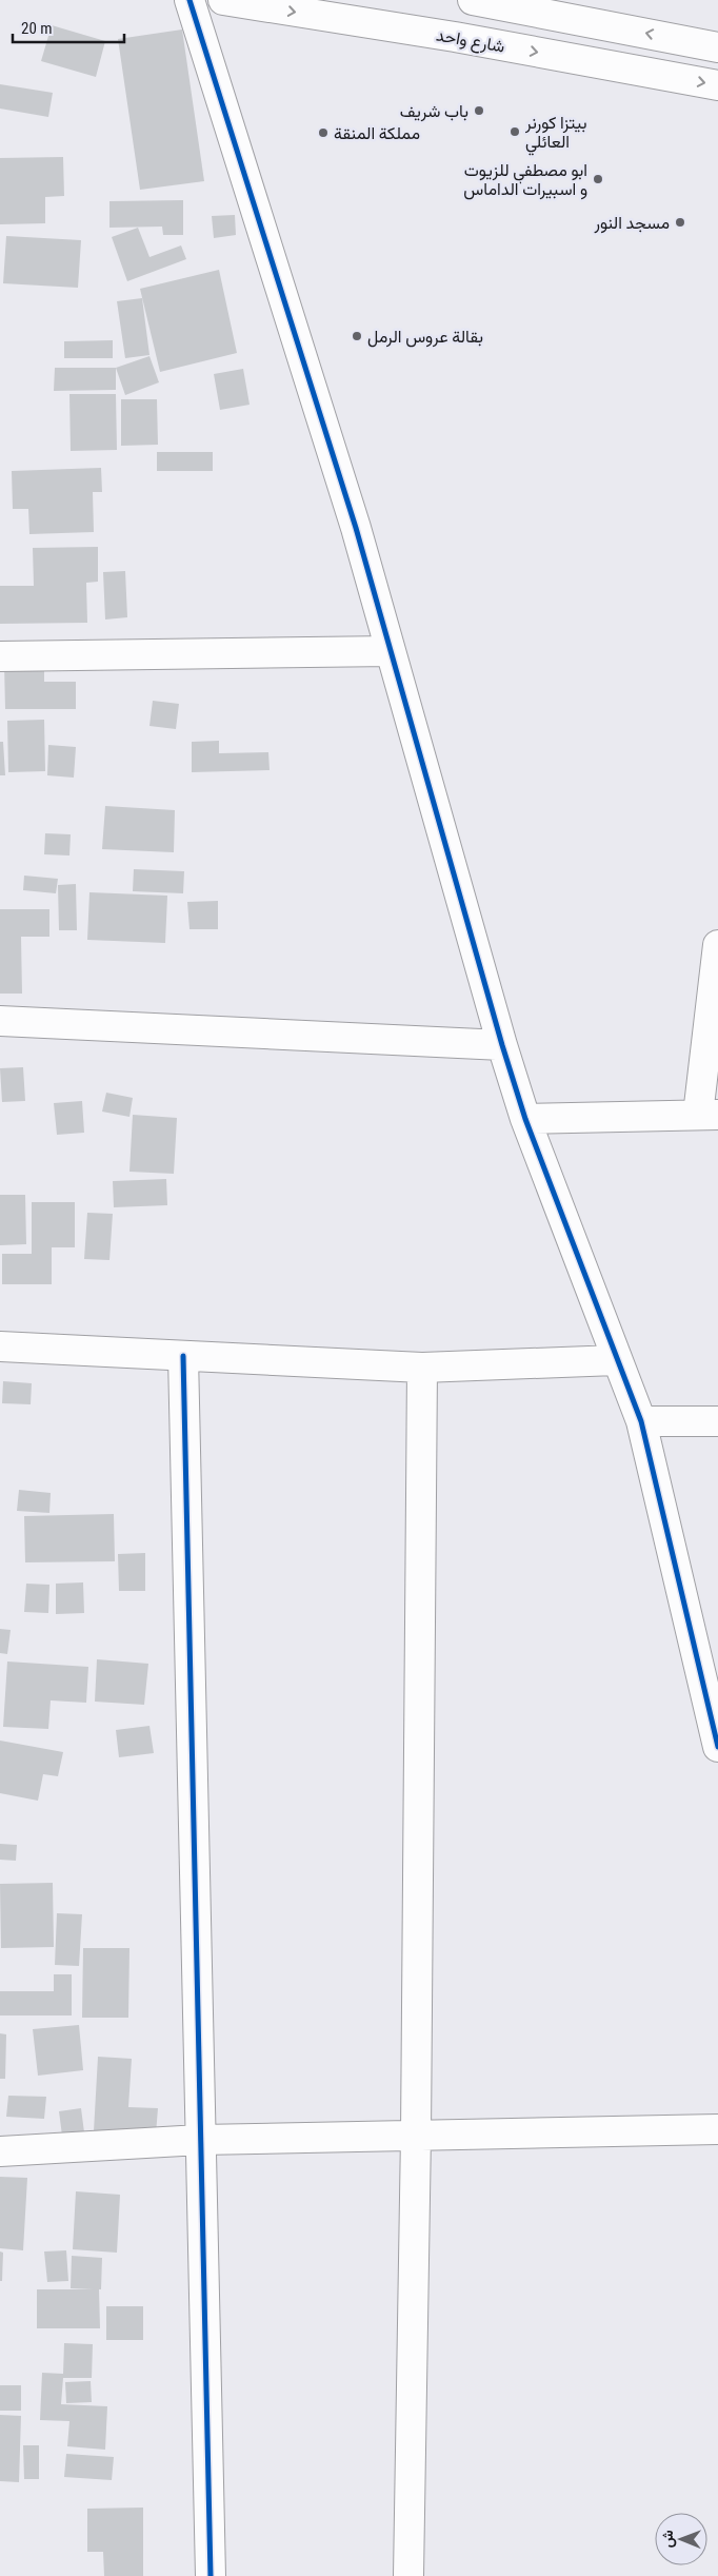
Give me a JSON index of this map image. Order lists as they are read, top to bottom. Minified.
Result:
{"streets":{"street":["شارع واحد"]},"places":["باب شريف","بيتزا كورنر العائلي","مملكة المنقة","ابو مصطفي للزيوت و اسبيرات الداماس","مسجد النور","بقالة عروس الرمل"],"scale_bar":"20 m","north":"left"}
